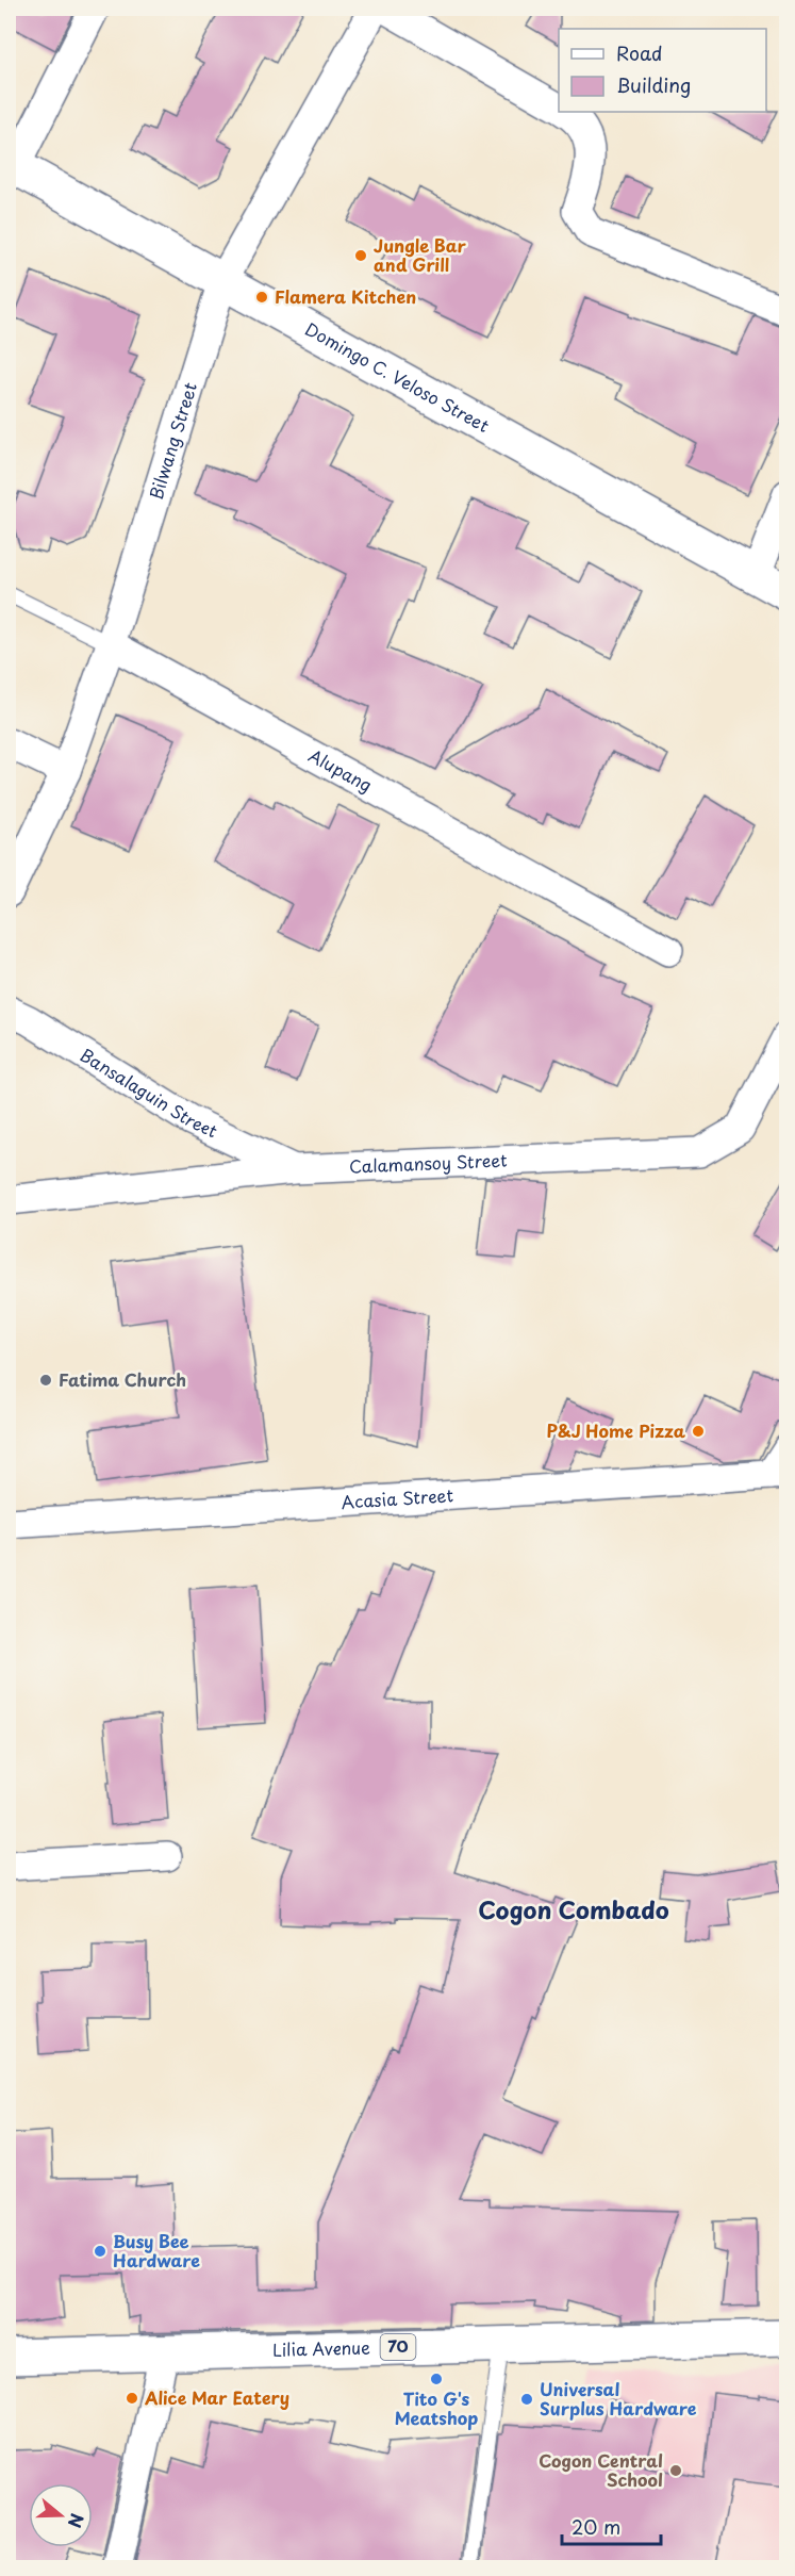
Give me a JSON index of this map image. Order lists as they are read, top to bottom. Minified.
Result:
{"streets":{"main road":["Domingo C. Veloso Street","70","Lilia Avenue"],"street":["Bilwang Street","Alupang","Bansalaguin Street","Calamansoy Street","Acasia Street"]},"crossings":[["Domingo C. Veloso Street","Bilwang Street"],["Bilwang Street","Alupang"],["Bansalaguin Street","Calamansoy Street"]],"districts":["Cogon Combado"],"places":["Jungle Bar and Grill","Flamera Kitchen","Fatima Church","P&J Home Pizza","Busy Bee Hardware","Tito G's Meatshop","Alice Mar Eatery","Universal Surplus Hardware","Cogon Central School"],"legend":["Road","Building"],"scale_bar":"20 m","north":"right"}
